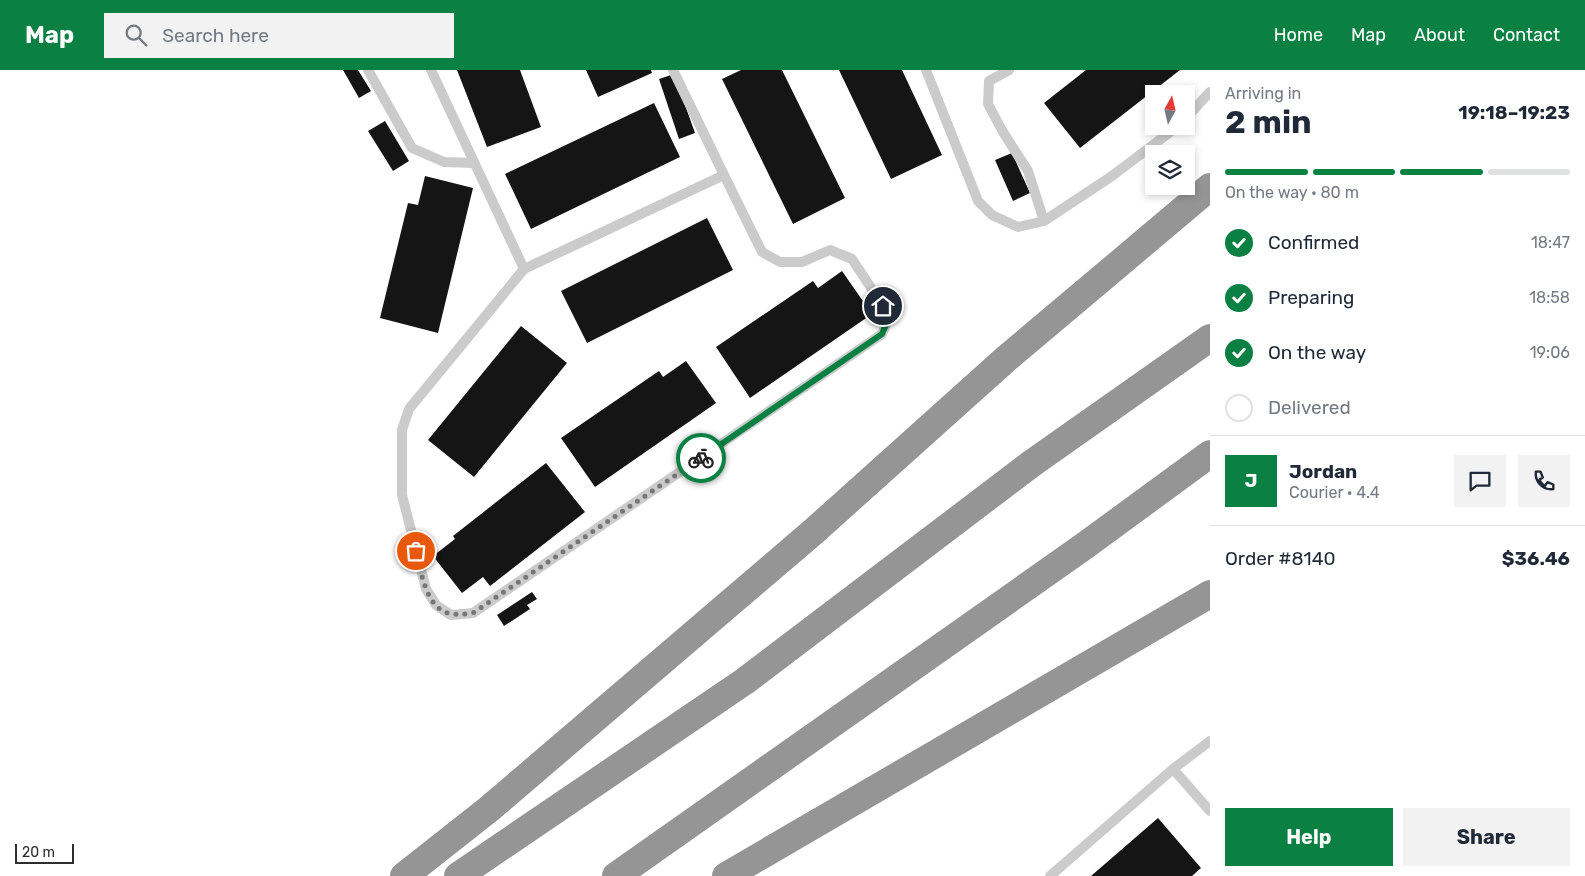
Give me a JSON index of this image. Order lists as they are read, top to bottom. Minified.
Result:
{"scale_bar":"20 m","north":"top","page":{"header":"Map","search":"Search here","nav":["Home","Map","About","Contact"],"heading":["2 min","Arriving in","19:18–19:23"],"panel":["Jordan","Courier · 4.4","Order #8140","$36.46"],"bar":"On the way · 80 m","list":[["Confirmed","18:47"],["Preparing","18:58"],["On the way","19:06"],"Delivered"],"round":"J","buttons":["Help","Share"],"scale":"20 m"}}
